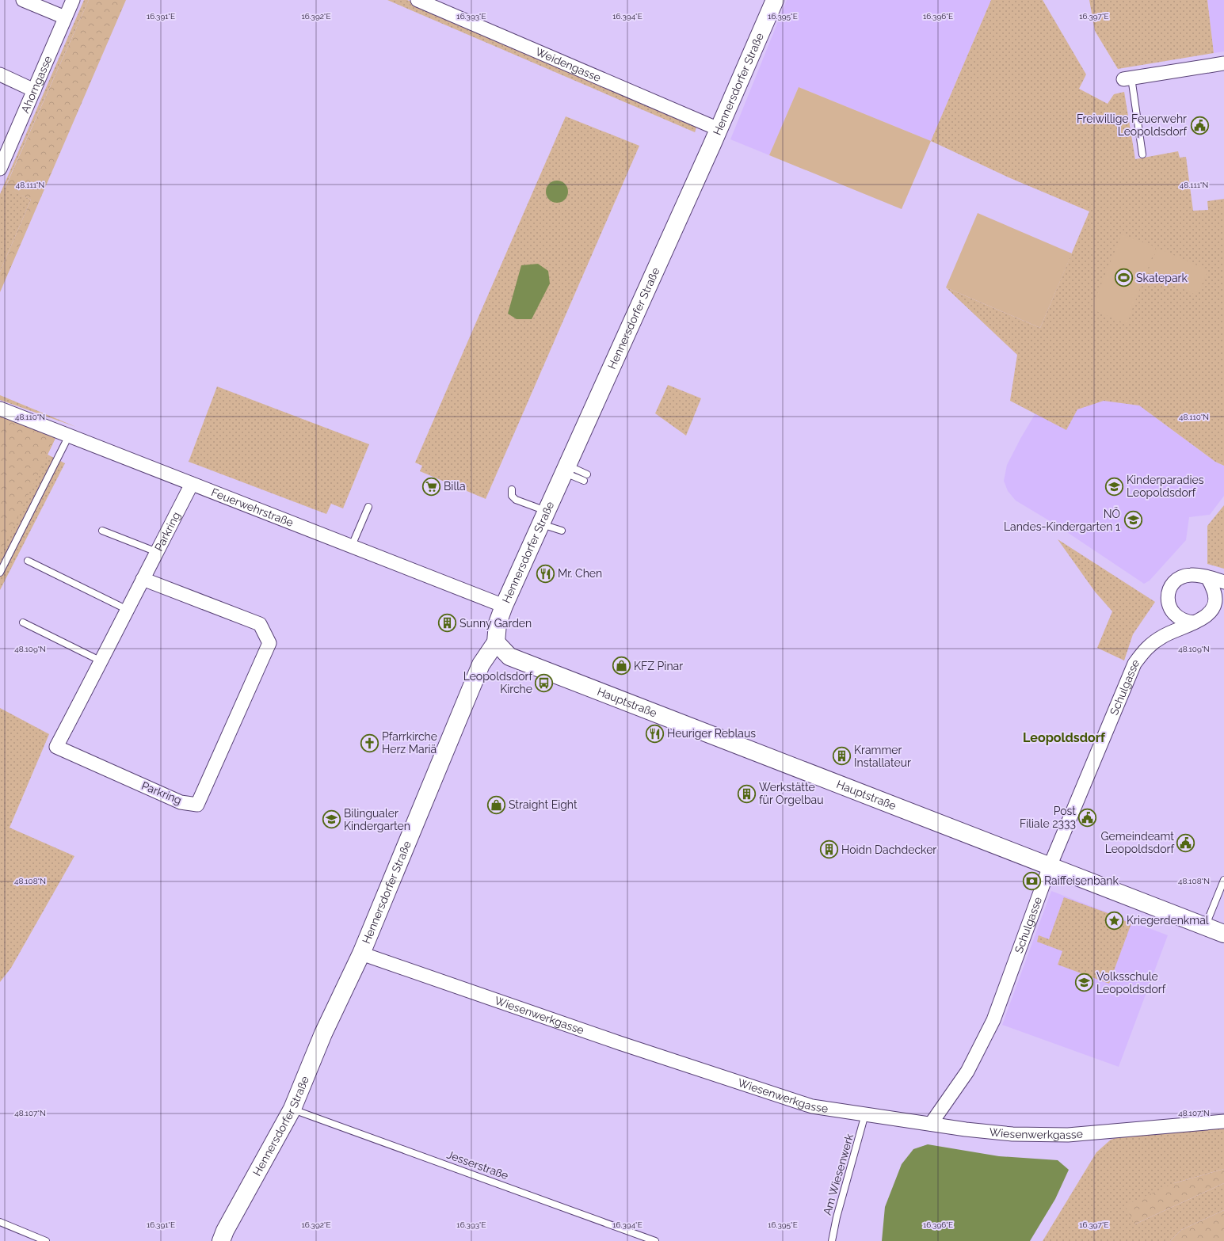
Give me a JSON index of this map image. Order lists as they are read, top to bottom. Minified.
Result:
{"streets":{"street":["Weidengasse","Ahorngasse","Hennersdorfer Straße","Feuerwehrstraße","Parkring","Schulgasse","Hauptstraße","Wiesenwerkgasse"],"lane":["Jesserstraße","Am Wiesenwerk"]},"crossings":[["Weidengasse","Hennersdorfer Straße"],["Hennersdorfer Straße","Feuerwehrstraße"],["Hennersdorfer Straße","Hauptstraße"],["Hennersdorfer Straße","Wiesenwerkgasse"],["Hennersdorfer Straße","Jesserstraße"],["Feuerwehrstraße","Parkring"],["Schulgasse","Hauptstraße"],["Schulgasse","Wiesenwerkgasse"],["Wiesenwerkgasse","Am Wiesenwerk"]],"districts":["Leopoldsdorf"],"places":{"public building":["Freiwillige Feuerwehr Leopoldsdorf","Post Filiale 2333","Gemeindeamt Leopoldsdorf"],"sports":["Skatepark"],"supermarket":["Billa"],"school or university":["Kinderparadies Leopoldsdorf","NÖ Landes-Kindergarten 1","Bilingualer Kindergarten","Volksschule Leopoldsdorf"],"restaurant":["Mr. Chen","Heuriger Reblaus"],"building":["Sunny Garden","Krammer Installateur","Werkstätte für Orgelbau","Hoidn Dachdecker"],"shop":["KFZ Pinar","Straight Eight"],"bus stop":["Leopoldsdorf Kirche"],"church":["Pfarrkirche Herz Mariä"],"bank":["Raiffeisenbank"],"place":["Kriegerdenkmal"]},"coordinates":["16.391°E","16.392°E","16.393°E","16.394°E","16.395°E","16.396°E","16.397°E","48.111°N","48.110°N","48.109°N","48.108°N","48.107°N"]}
